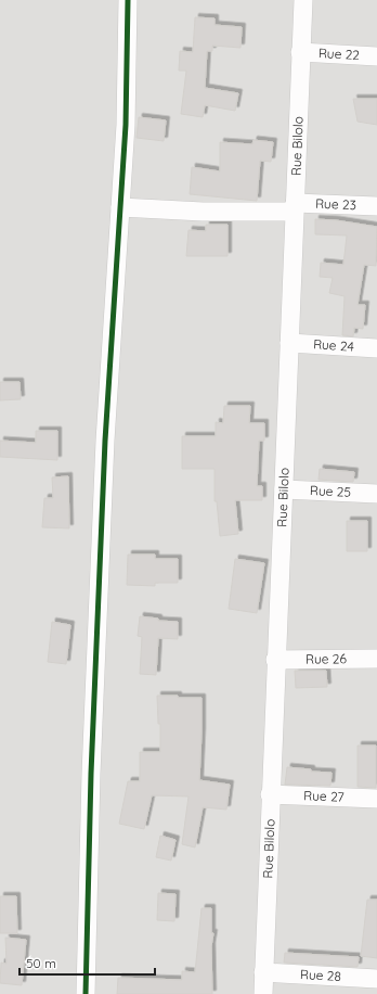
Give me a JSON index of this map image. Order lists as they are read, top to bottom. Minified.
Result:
{"streets":{"street":["Rue 22","Rue Bilolo","Rue 23","Rue 24","Rue 25","Rue 26","Rue 27","Rue 28"]},"crossings":[["Rue 22","Rue Bilolo"],["Rue Bilolo","Rue 23"],["Rue Bilolo","Rue 24"],["Rue Bilolo","Rue 25"],["Rue Bilolo","Rue 26"],["Rue Bilolo","Rue 27"],["Rue Bilolo","Rue 28"]],"scale_bar":"50 m"}
